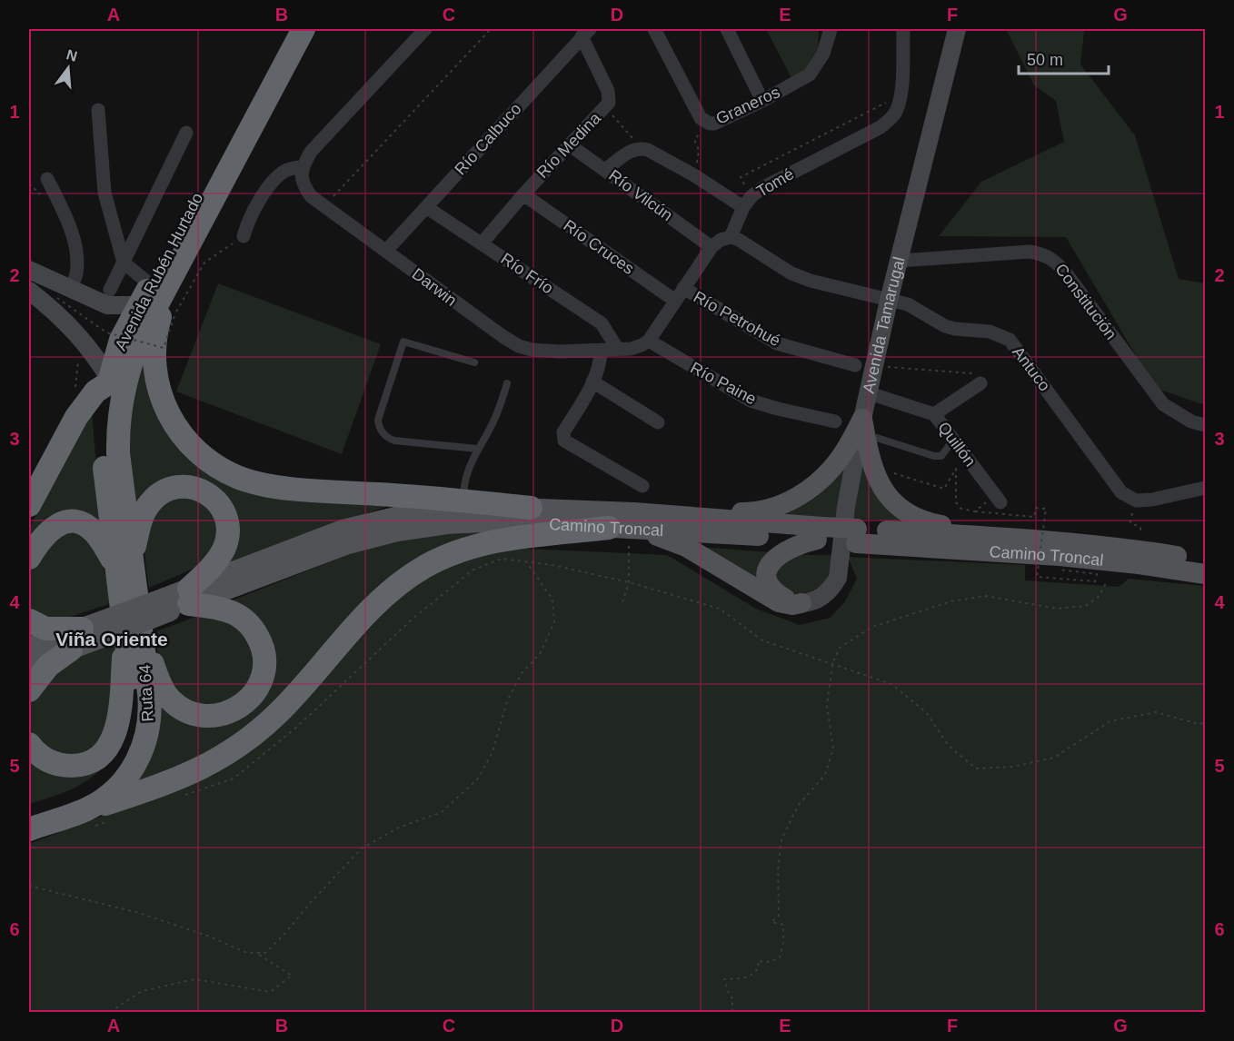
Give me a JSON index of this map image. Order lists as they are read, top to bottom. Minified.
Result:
{"streets":{"highway":["Avenida Rubén Hurtado","Ruta 64"],"main road":["Camino Troncal"],"street":["Graneros","Río Calbuco","Río Medina","Tomé","Río Vilcún","Río Cruces","Río Frío","Darwin","Constitución","Río Petrohué","Avenida Tamarugal","Antuco","Río Paine","Quillón"]},"crossings":[["Río Calbuco","Río Medina"],["Río Calbuco","Río Frío"],["Río Calbuco","Darwin"],["Río Medina","Río Vilcún"],["Río Medina","Río Cruces"],["Río Medina","Río Frío"],["Tomé","Antuco"],["Avenida Rubén Hurtado","Ruta 64"],["Constitución","Avenida Tamarugal"],["Avenida Tamarugal","Antuco"],["Avenida Tamarugal","Quillón"],["Camino Troncal","Ruta 64"]],"districts":["Viña Oriente"],"scale_bar":"50 m","north":"top","grid":{"columns":["A","B","C","D","E","F","G"],"rows":["1","2","3","4","5","6"]}}
